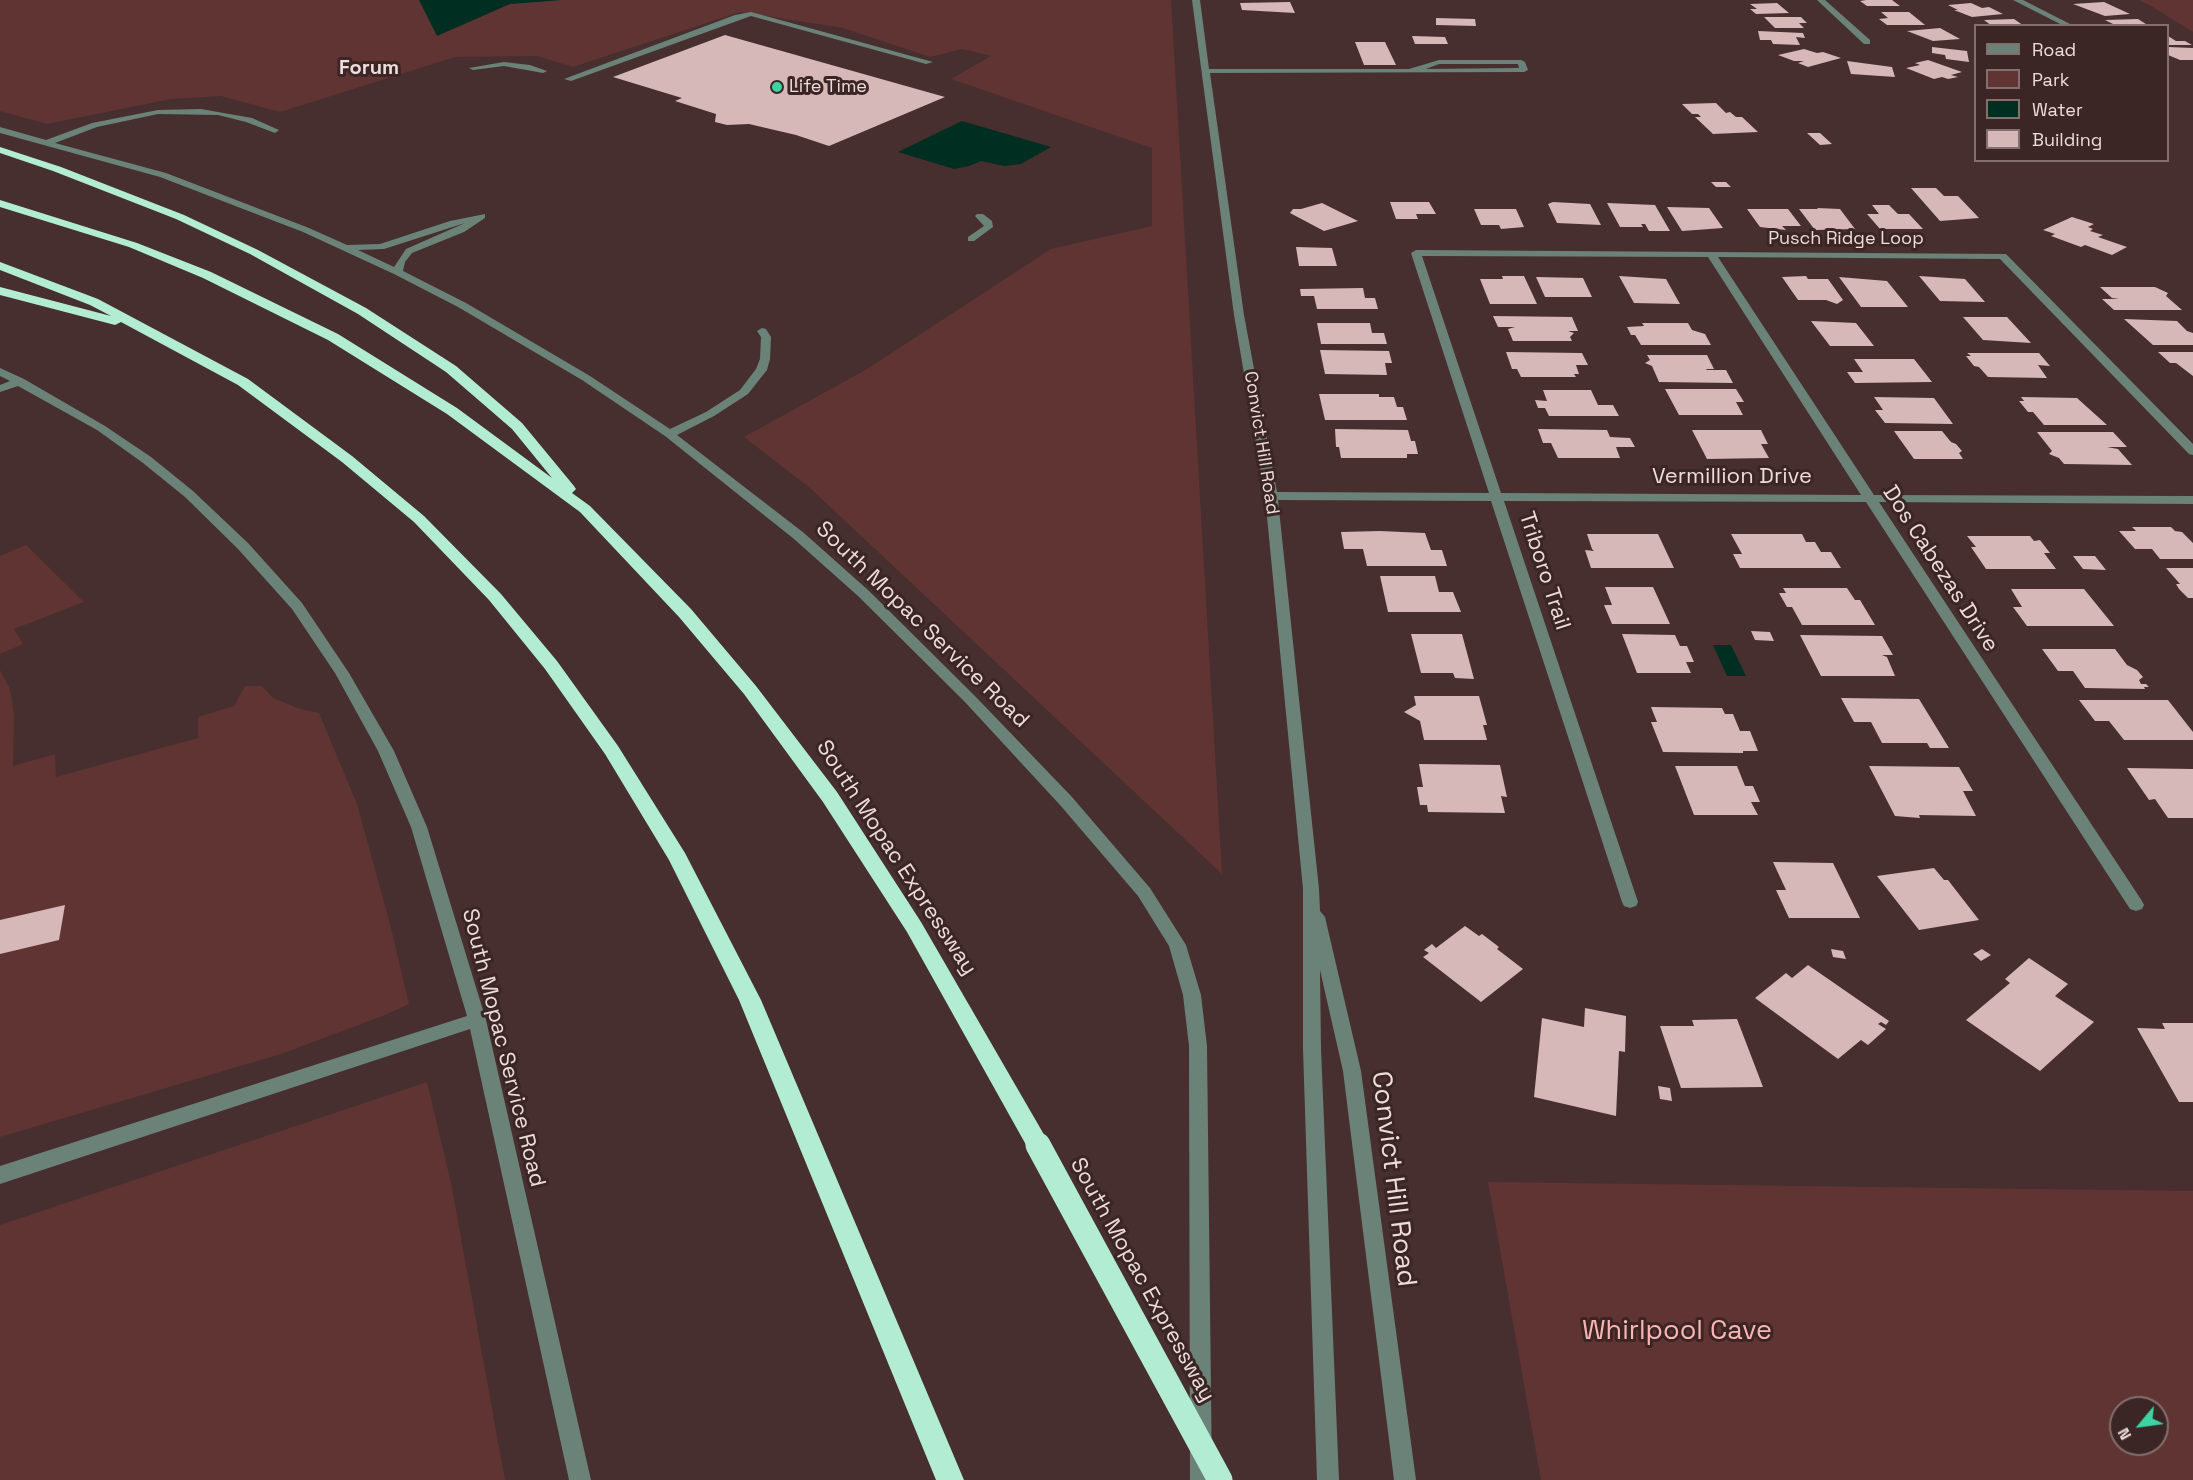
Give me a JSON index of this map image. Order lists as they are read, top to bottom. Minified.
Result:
{"streets":{"highway":["South Mopac Expressway"],"street":["Pusch Ridge Loop","Convict Hill Road","Vermillion Drive","Dos Cabezas Drive","Triboro Trail","South Mopac Service Road"]},"crossings":[["Pusch Ridge Loop","Dos Cabezas Drive"],["Pusch Ridge Loop","Triboro Trail"],["Convict Hill Road","Vermillion Drive"],["Vermillion Drive","Dos Cabezas Drive"],["Vermillion Drive","Triboro Trail"]],"districts":["Forum"],"parks":["Whirlpool Cave"],"places":["Life Time"],"legend":["Road","Park","Water","Building"],"north":"bottom left"}
